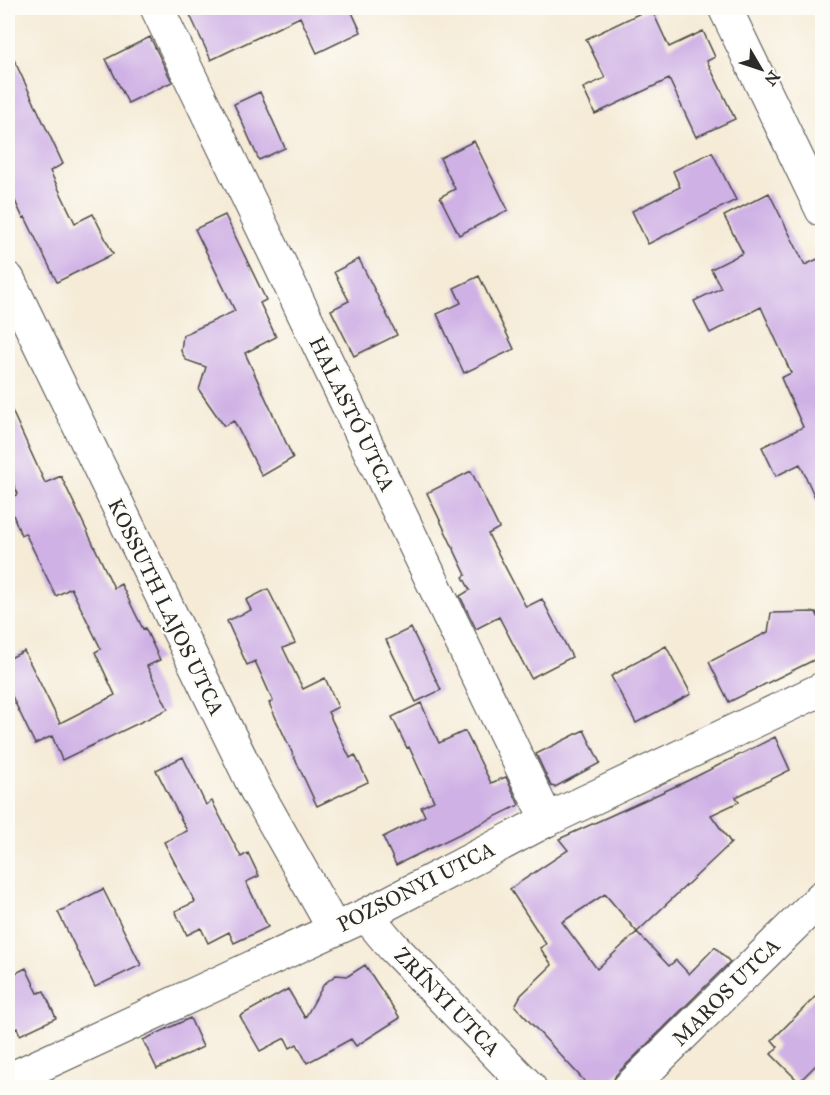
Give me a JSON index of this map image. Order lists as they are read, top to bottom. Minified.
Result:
{"streets":{"street":["HALASTÓ UTCA","KOSSUTH LAJOS UTCA","POZSONYI UTCA","MAROS UTCA","ZRÍNYI UTCA"]},"crossings":[["HALASTÓ UTCA","POZSONYI UTCA"],["KOSSUTH LAJOS UTCA","POZSONYI UTCA"],["POZSONYI UTCA","ZRÍNYI UTCA"]],"north":"bottom right"}
